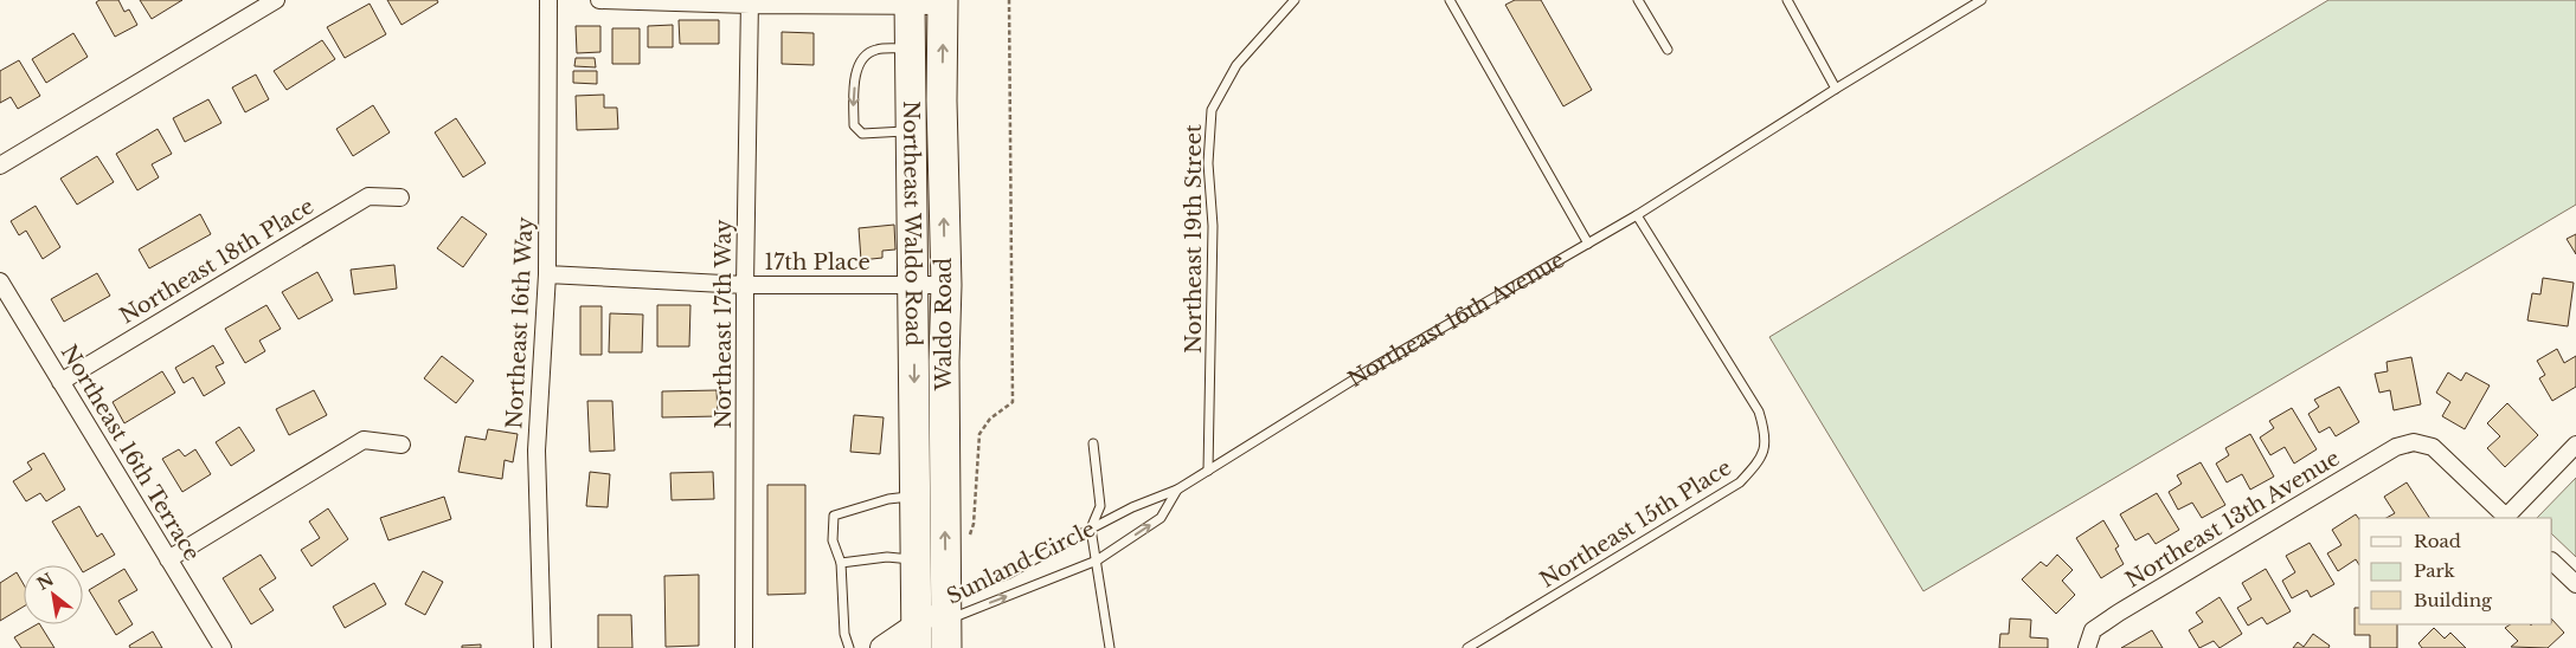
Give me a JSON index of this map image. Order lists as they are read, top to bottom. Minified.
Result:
{"streets":{"highway":["Northeast Waldo Road","Waldo Road"],"street":["Northeast 18th Place","17th Place","Northeast 16th Way","Northeast 17th Way","Northeast 16th Terrace","Northeast 13th Avenue","Sunland Circle"],"lane":["Northeast 19th Street","Northeast 16th Avenue","Northeast 15th Place"]},"crossings":[["Northeast Waldo Road","17th Place"],["Northeast 19th Street","Northeast 16th Avenue"],["Northeast 18th Place","Northeast 16th Terrace"],["17th Place","Northeast 16th Way"],["17th Place","Northeast 17th Way"],["17th Place","Waldo Road"],["Northeast 16th Avenue","Northeast 15th Place"],["Northeast 16th Avenue","Sunland Circle"],["Waldo Road","Sunland Circle"]],"one_way":["Northeast Waldo Road","Waldo Road"],"legend":["Road","Park","Building"],"north":"top left"}
